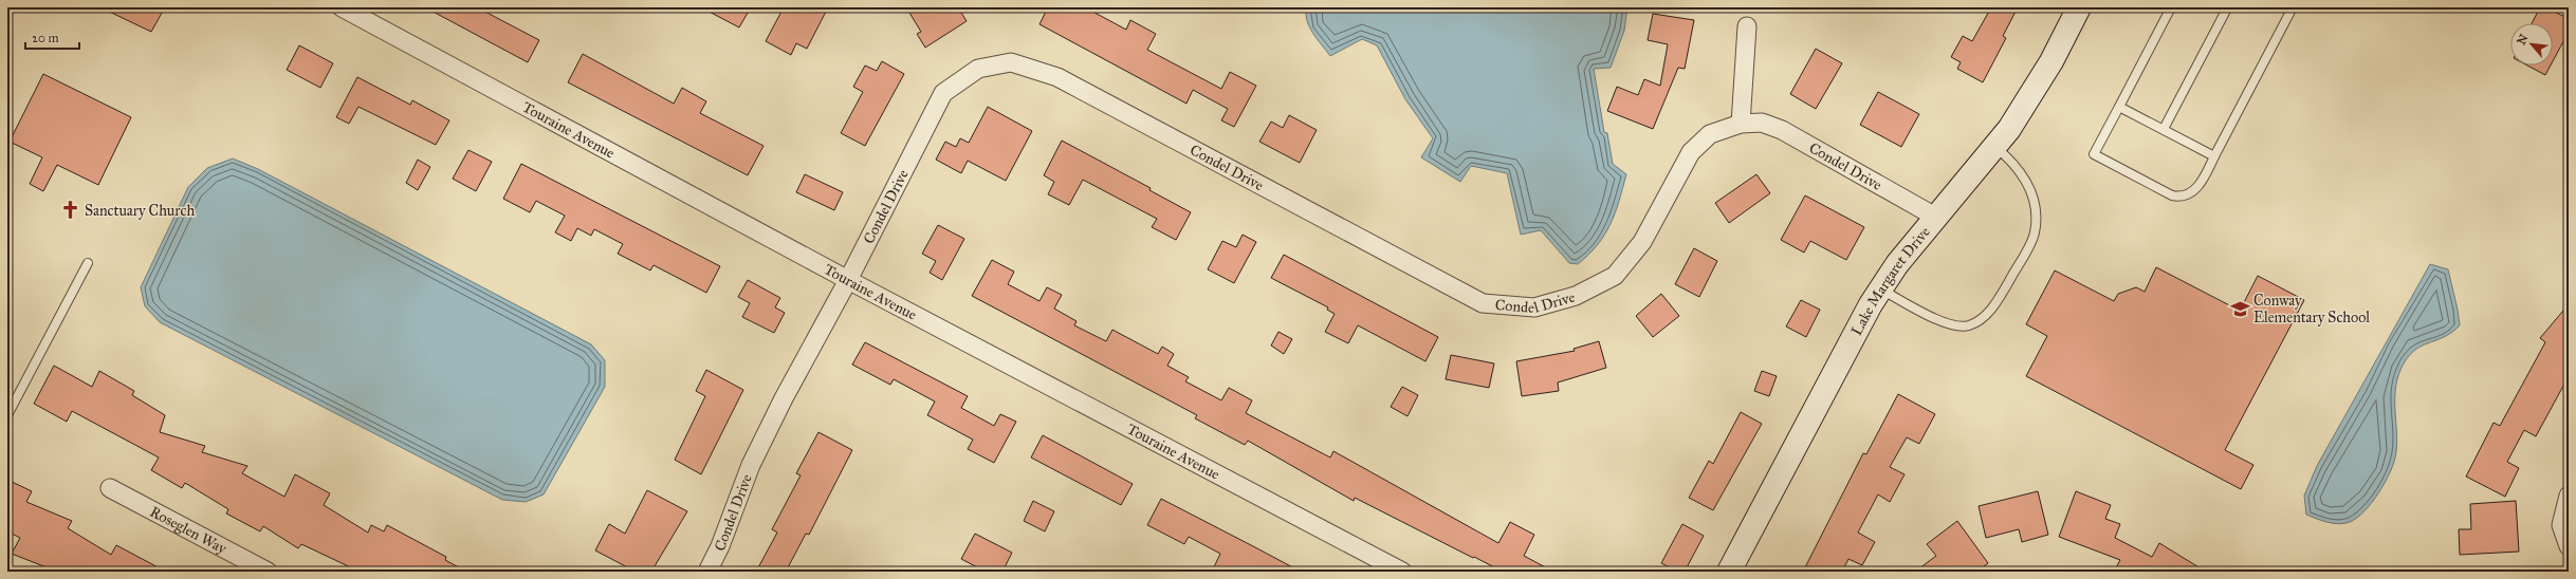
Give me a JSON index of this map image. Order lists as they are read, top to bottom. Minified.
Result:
{"streets":{"street":["Touraine Avenue","Condel Drive","Lake Margaret Drive","Roseglen Way"]},"crossings":[["Touraine Avenue","Condel Drive"],["Condel Drive","Lake Margaret Drive"]],"places":{"church":["Sanctuary Church"],"school or university":["Conway Elementary School"]},"scale_bar":"20 m","north":"top left"}
